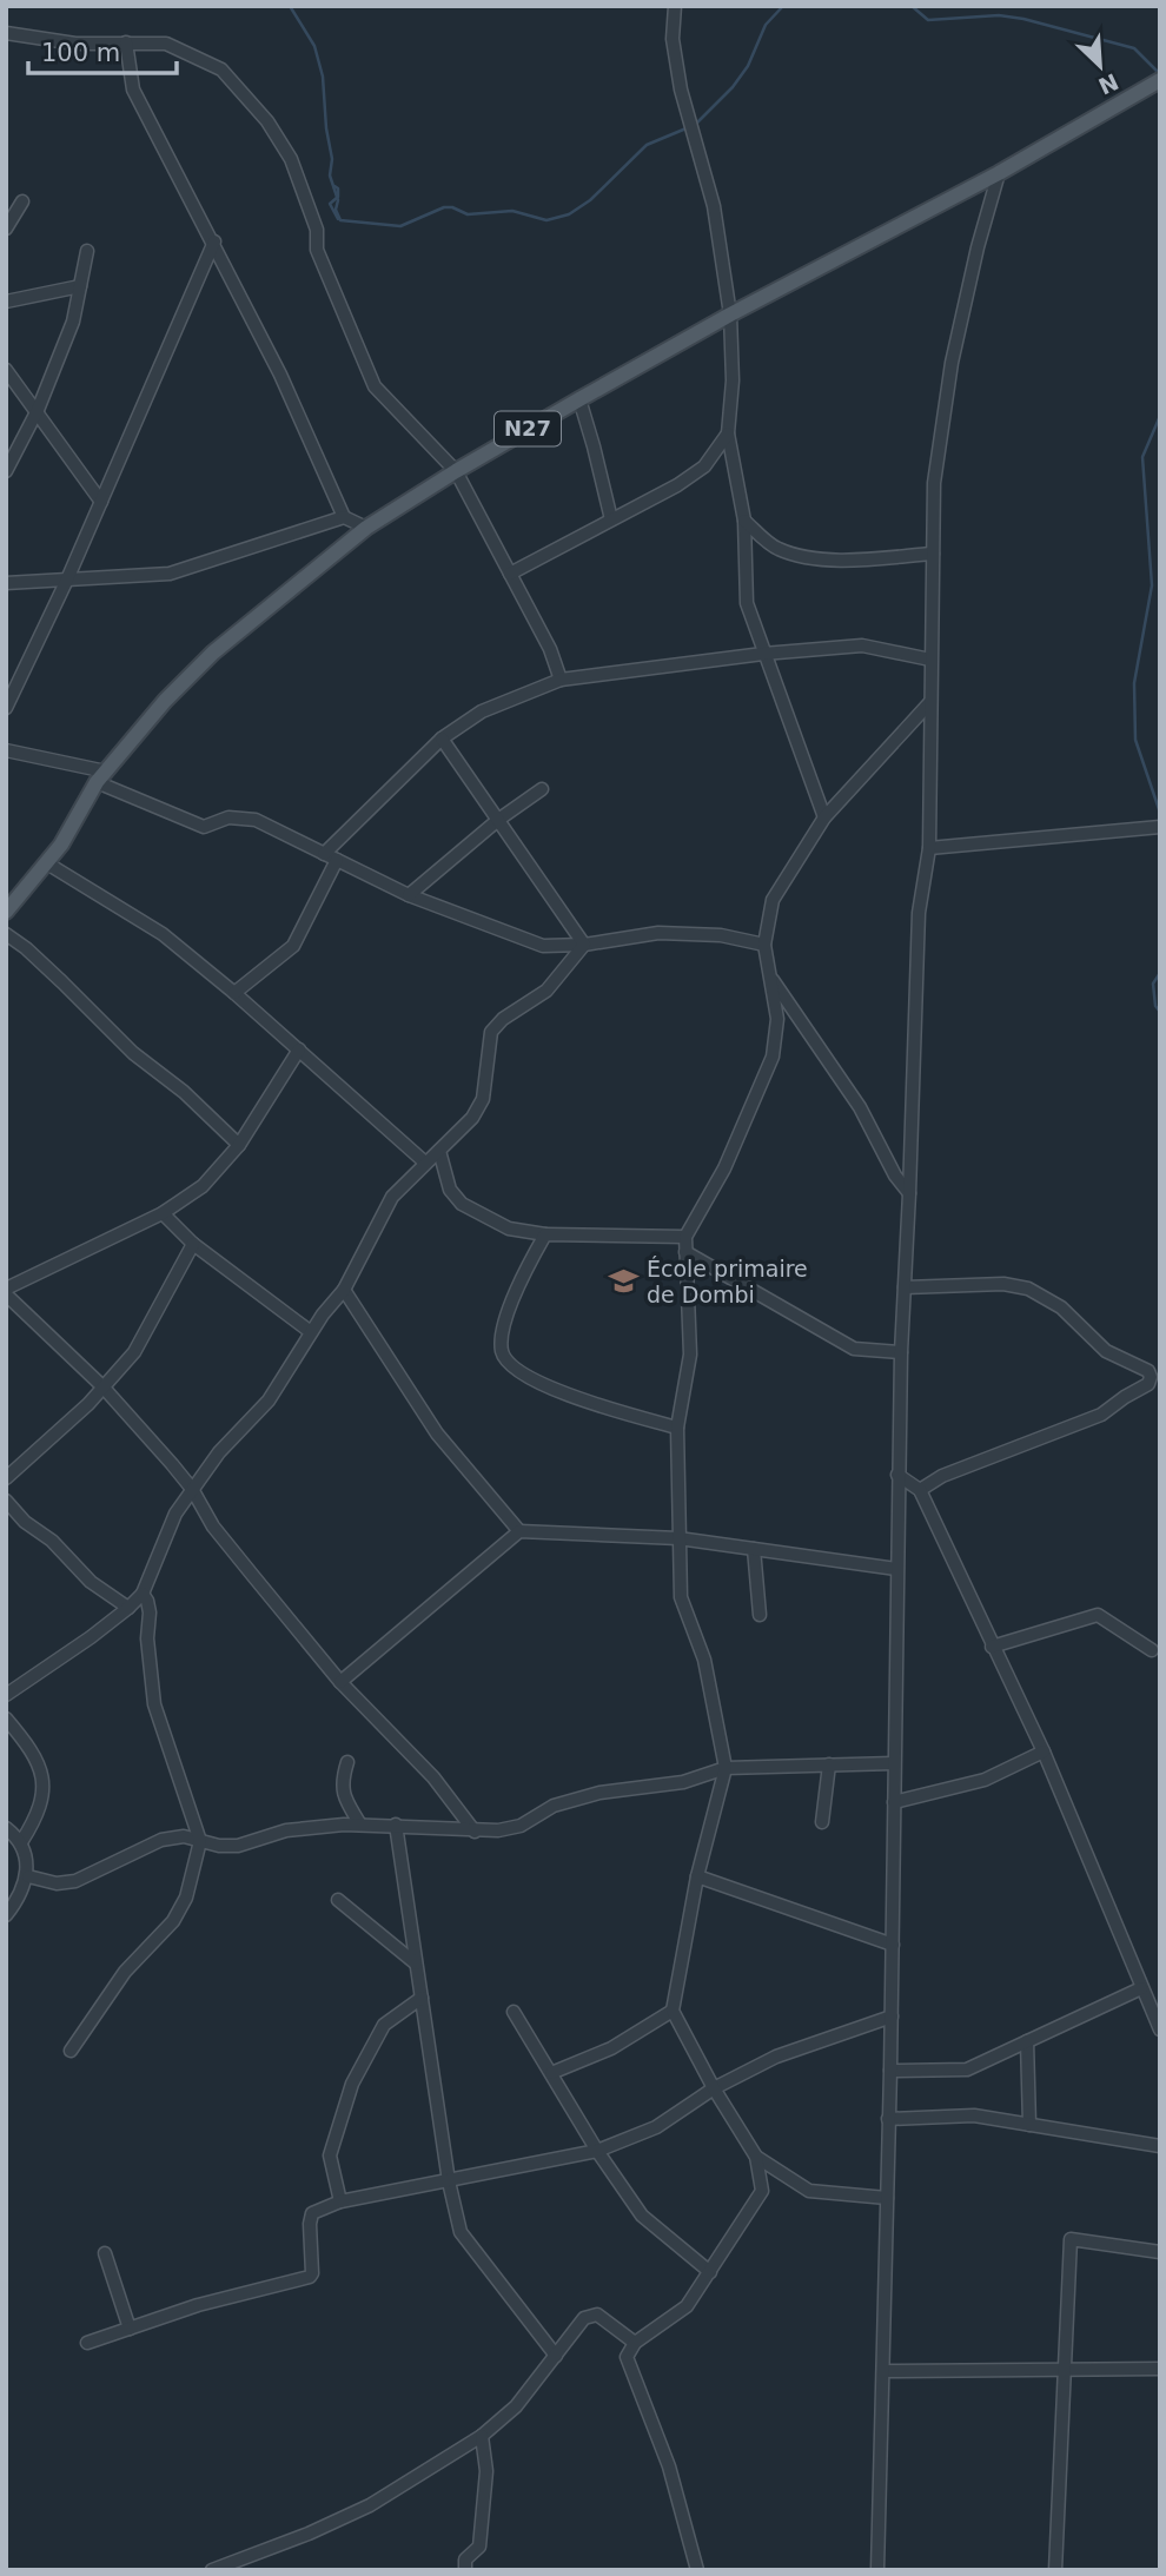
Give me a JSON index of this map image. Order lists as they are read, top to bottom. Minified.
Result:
{"streets":{"main road":["N27"]},"places":{"school or university":["École primaire de Dombi"]},"scale_bar":"100 m","north":"bottom right"}
